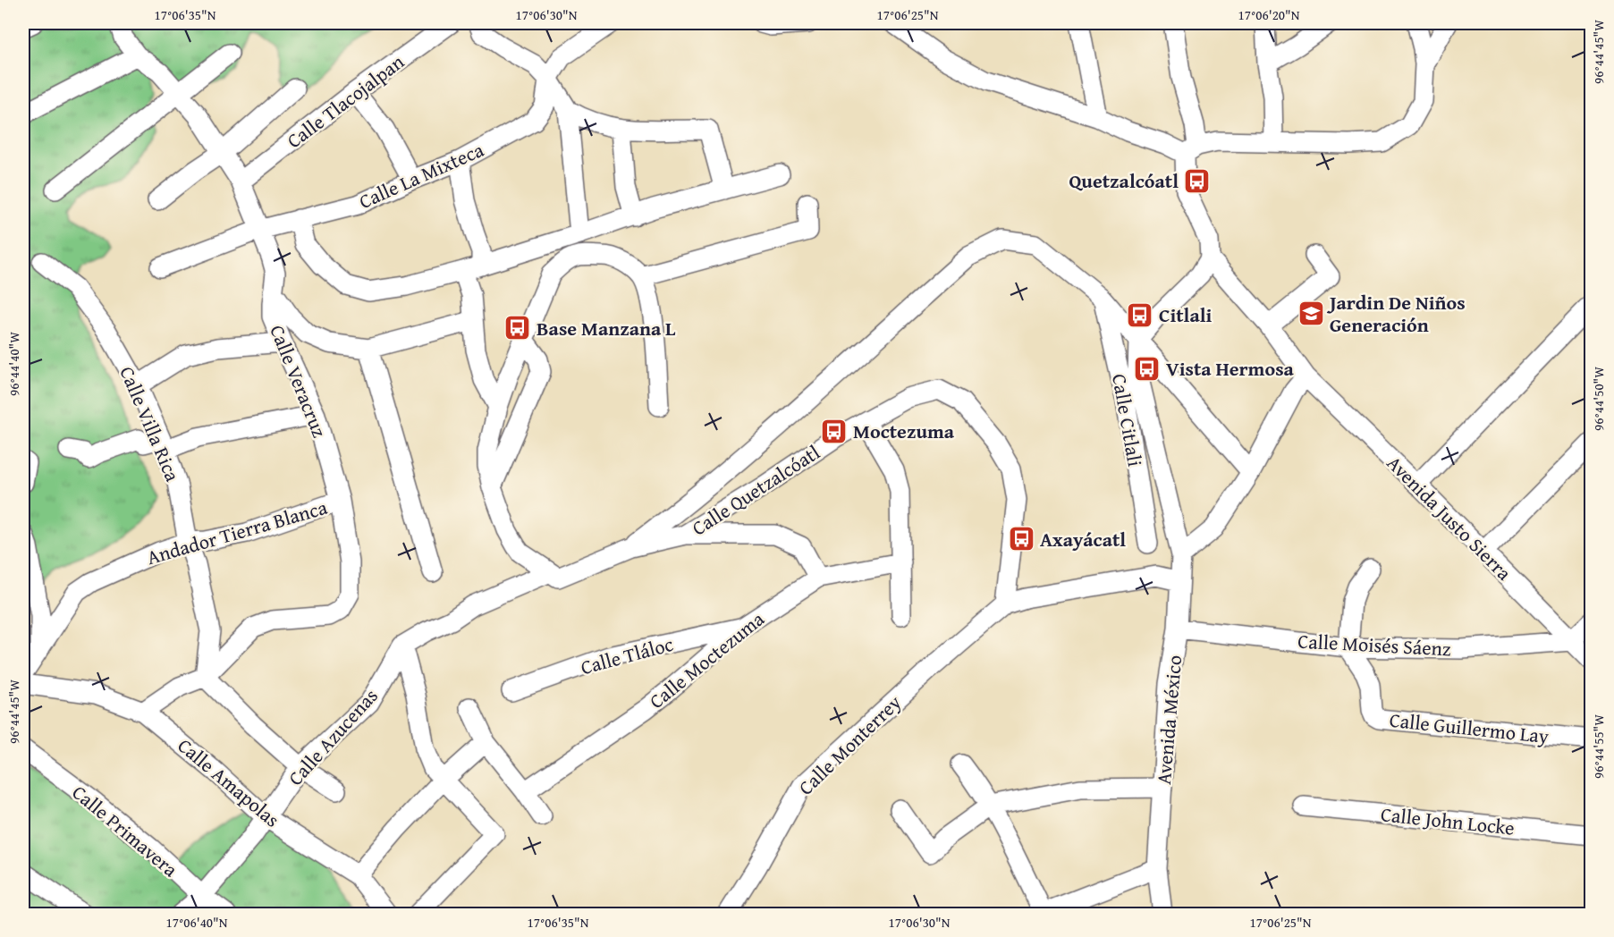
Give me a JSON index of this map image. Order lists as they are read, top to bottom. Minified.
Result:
{"streets":{"street":["Calle Tlacojalpan","Calle La Mixteca","Calle Veracruz","Calle Citlali","Calle Villa Rica","Calle Quetzalcóatl","Avenida Justo Sierra","Andador Tierra Blanca","Calle Moisés Sáenz","Calle Tláloc","Calle Moctezuma","Avenida México","Calle Guillermo Lay","Calle Azucenas","Calle Monterrey","Calle Amapolas","Calle John Locke","Calle Primavera"]},"crossings":[["Calle Tlacojalpan","Calle Veracruz"],["Calle La Mixteca","Calle Veracruz"],["Calle Veracruz","Calle Villa Rica"],["Calle Veracruz","Andador Tierra Blanca"],["Calle Citlali","Calle Quetzalcóatl"],["Calle Villa Rica","Andador Tierra Blanca"],["Calle Quetzalcóatl","Calle Monterrey"],["Avenida Justo Sierra","Calle Moisés Sáenz"],["Calle Moisés Sáenz","Avenida México"],["Calle Moisés Sáenz","Calle Guillermo Lay"],["Calle Tláloc","Calle Moctezuma"],["Calle Azucenas","Calle Amapolas"],["Calle Azucenas","Calle Primavera"]],"places":{"bus stop":["Quetzalcóatl","Citlali","Base Manzana L","Vista Hermosa","Moctezuma","Axayácatl"],"school or university":["Jardin De Niños Generación"]},"coordinates":["17°06'35\"N","17°06'30\"N","17°06'25\"N","17°06'20\"N","96°44'45\"W","96°44'40\"W","96°44'50\"W","96°44'55\"W","17°06'40\"N"]}
